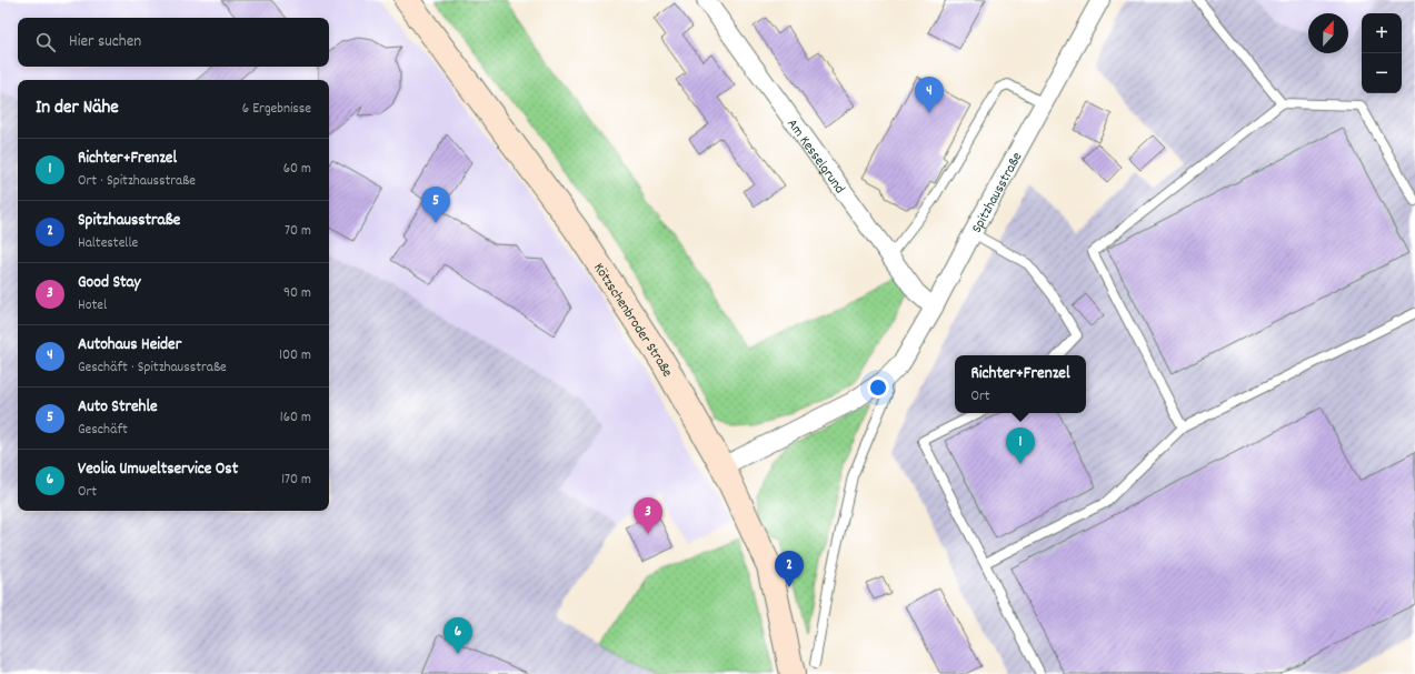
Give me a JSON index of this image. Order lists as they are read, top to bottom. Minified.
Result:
{"streets":{"street":["Am Kesselgrund","Spitzhausstraße","Kötzschenbroder Straße"]},"crossings":[["Am Kesselgrund","Spitzhausstraße"],["Spitzhausstraße","Kötzschenbroder Straße"]],"north":"top","page":{"map_buttons":["+","−"],"search":"Hier suchen","pins":["4","5","1","3","2","6"],"heading":["In der Nähe","6 Ergebnisse"],"list":[{"mark":"1","name":"Richter+Frenzel","note":"Ort · Spitzhausstraße","value":"60 m"},{"mark":"2","name":"Spitzhausstraße","note":"Haltestelle","value":"70 m"},{"mark":"3","name":"Good Stay","note":"Hotel","value":"90 m"},{"mark":"4","name":"Autohaus Heider","note":"Geschäft · Spitzhausstraße","value":"100 m"},{"mark":"5","name":"Auto Strehle","note":"Geschäft","value":"160 m"},{"mark":"6","name":"Veolia Umweltservice Ost","note":"Ort","value":"170 m"}],"popup":["Richter+Frenzel","Ort"]}}
